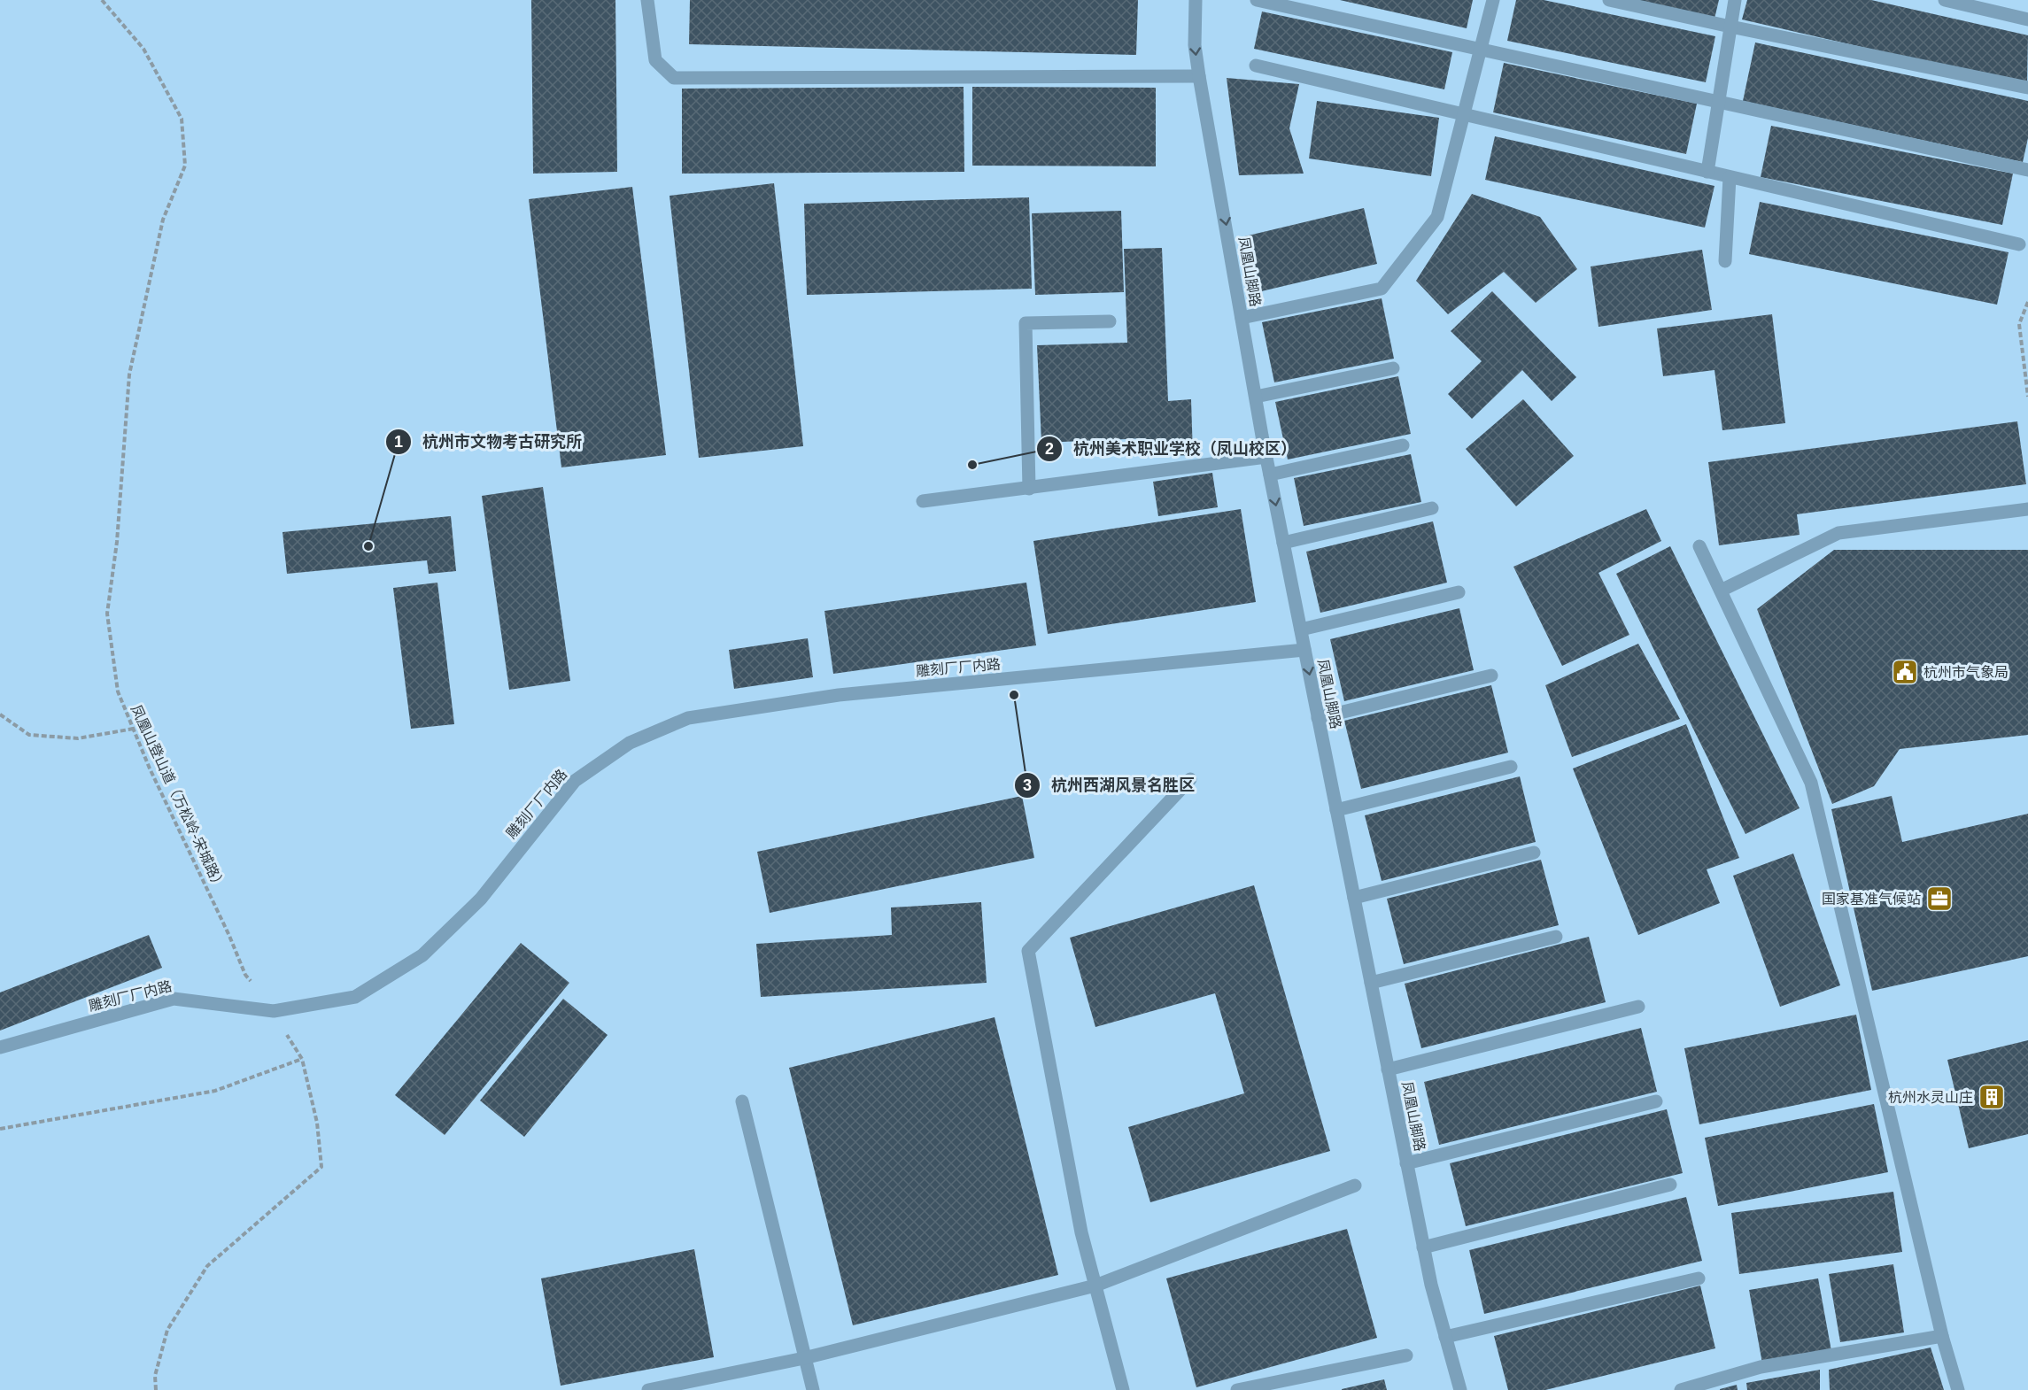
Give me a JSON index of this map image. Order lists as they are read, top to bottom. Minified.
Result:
{"streets":{"street":["凤凰山脚路","雕刻厂厂内路"],"path":["凤凰山登山道（万松岭-宋城路）"]},"crossings":[["凤凰山脚路","雕刻厂厂内路"],["雕刻厂厂内路","凤凰山登山道（万松岭-宋城路）"]],"places":{"other":["杭州美术职业学校（凤山校区）","杭州市文物考古研究所","杭州西湖风景名胜区"],"public building":["杭州市气象局"],"office":["国家基准气候站"],"building":["杭州水灵山庄"]}}
